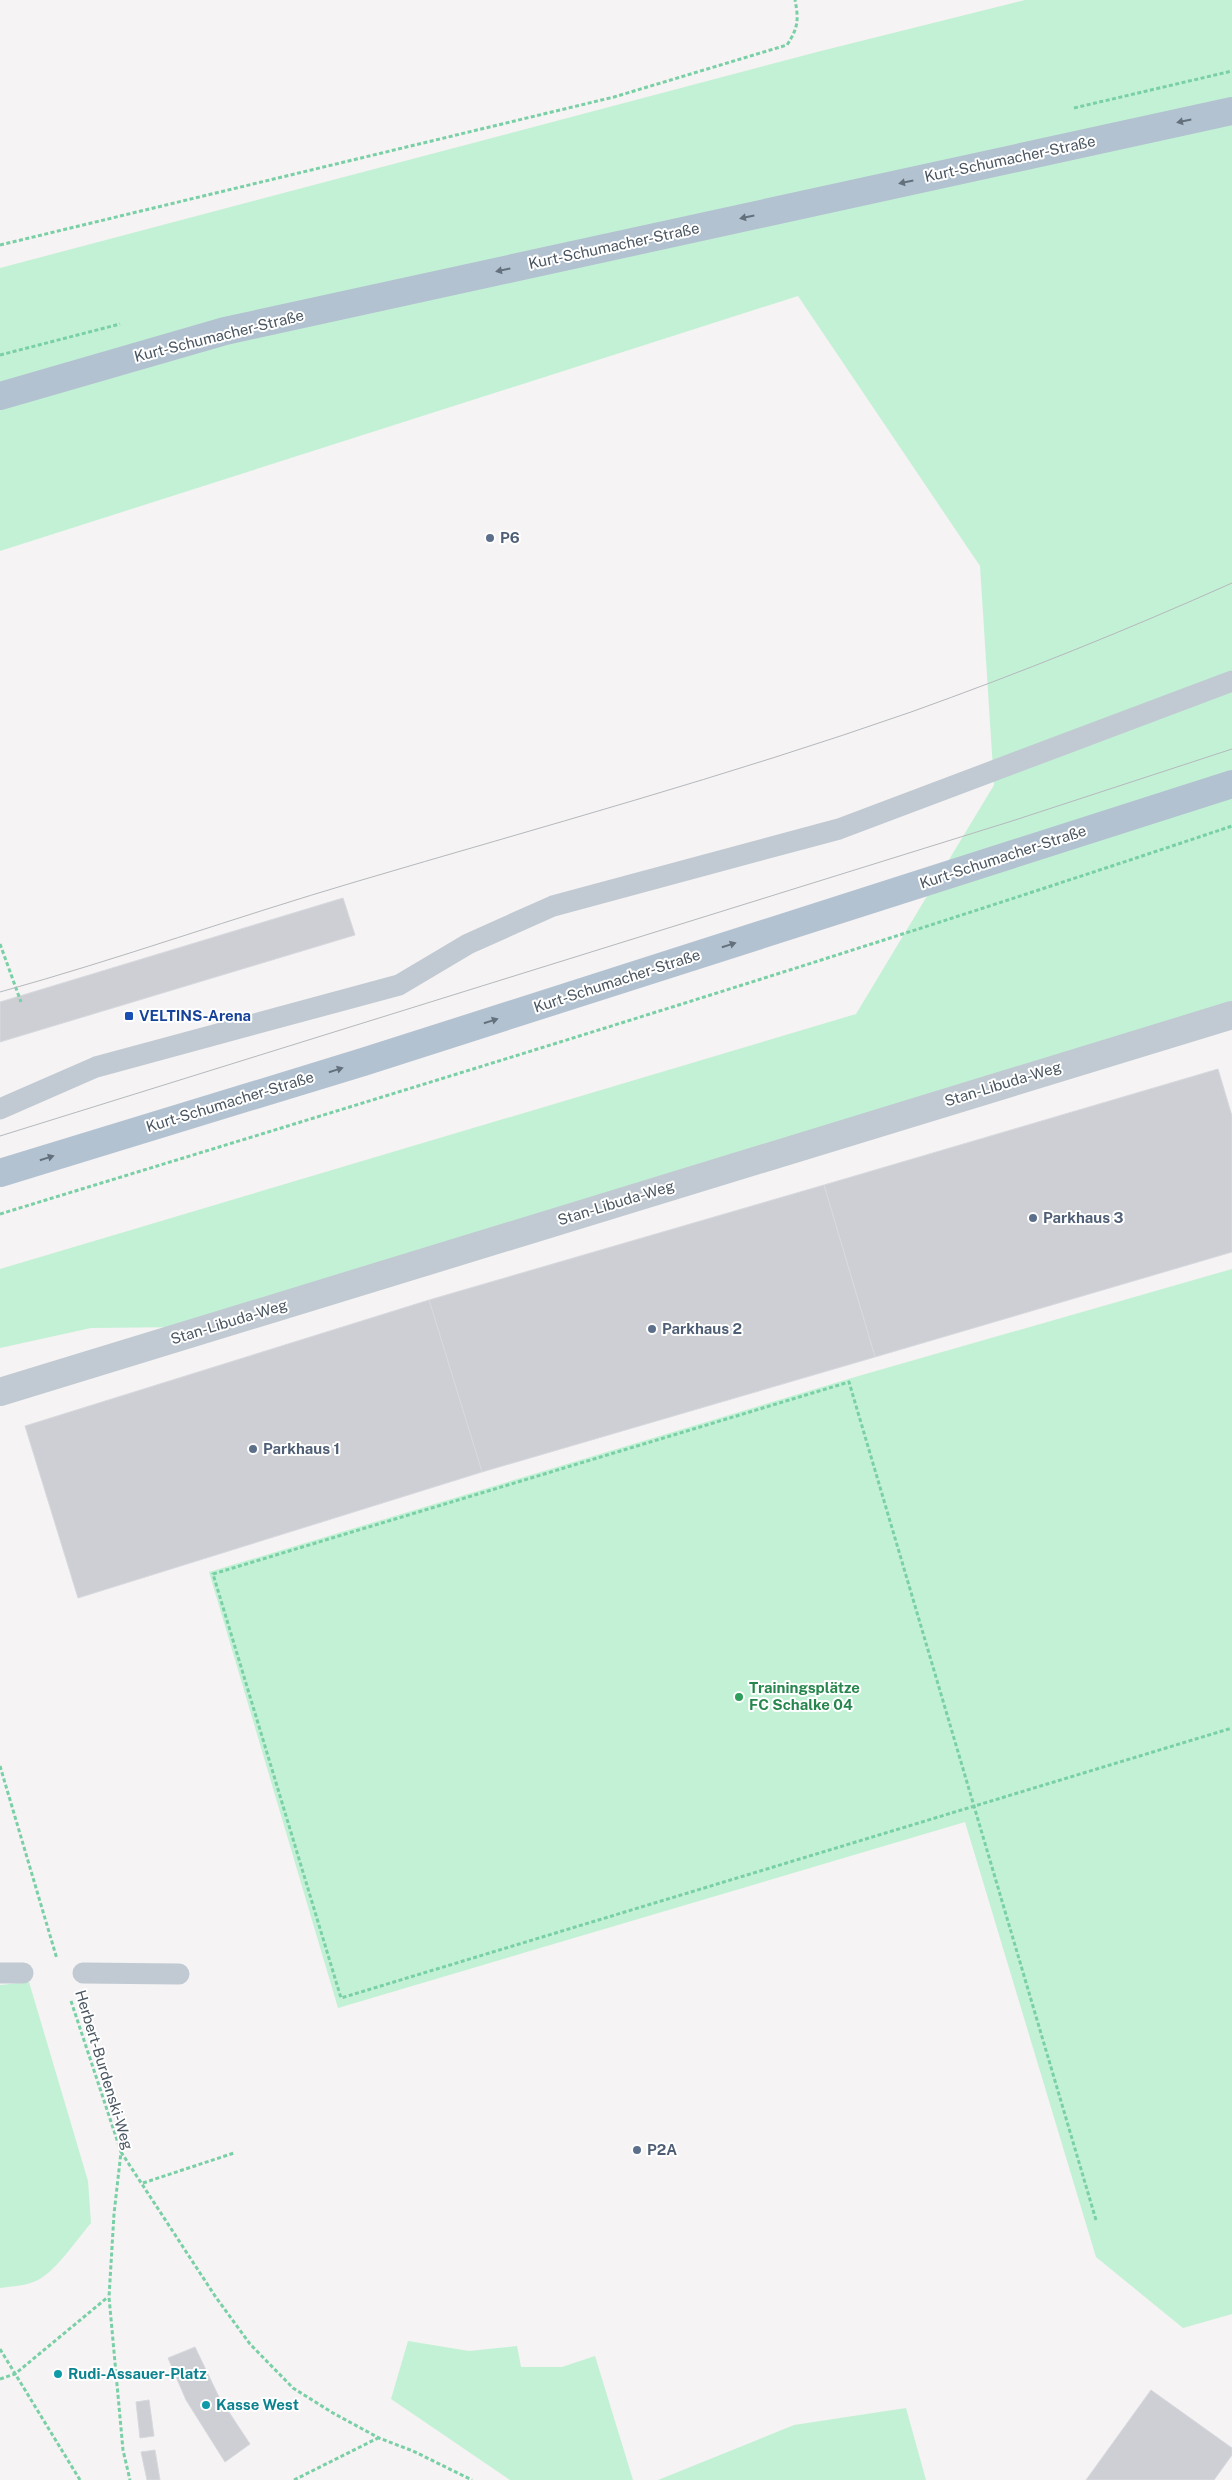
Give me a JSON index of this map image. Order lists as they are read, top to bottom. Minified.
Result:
{"streets":{"main road":["Kurt-Schumacher-Straße"],"street":["Stan-Libuda-Weg"],"path":["Herbert-Burdenski-Weg"]},"places":{"other":["P6","Parkhaus 3","Parkhaus 2","Parkhaus 1","Trainingsplätze FC Schalke 04","P2A","Rudi-Assauer-Platz","Kasse West"],"transit":["VELTINS-Arena"]}}
